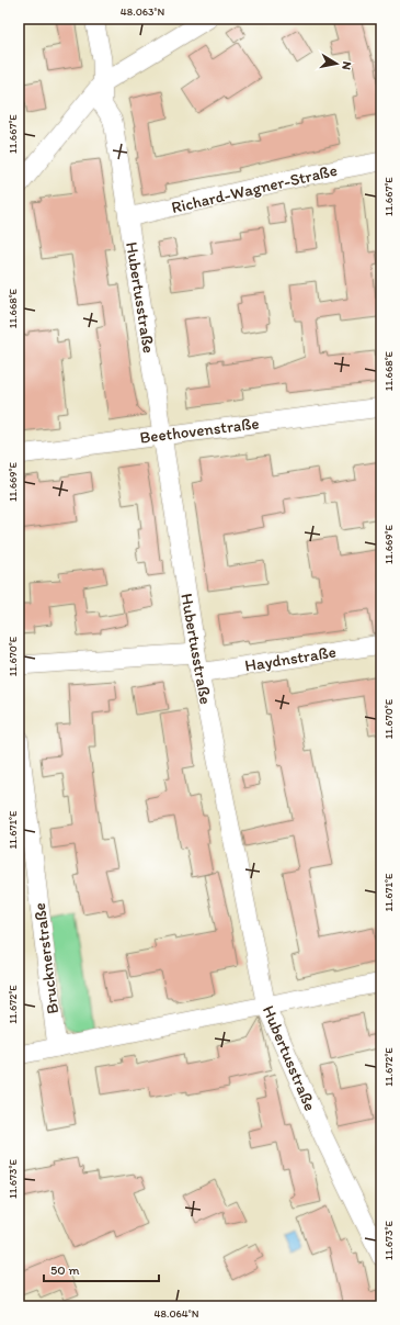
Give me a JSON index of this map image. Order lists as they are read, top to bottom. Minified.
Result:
{"streets":{"street":["Richard-Wagner-Straße","Hubertusstraße","Beethovenstraße","Haydnstraße","Brucknerstraße"]},"crossings":[["Richard-Wagner-Straße","Hubertusstraße"],["Hubertusstraße","Beethovenstraße"],["Hubertusstraße","Haydnstraße"]],"scale_bar":"50 m","north":"right","coordinates":["48.063°N","11.667°E","11.668°E","11.669°E","11.670°E","11.671°E","11.672°E","11.673°E","48.064°N"]}
